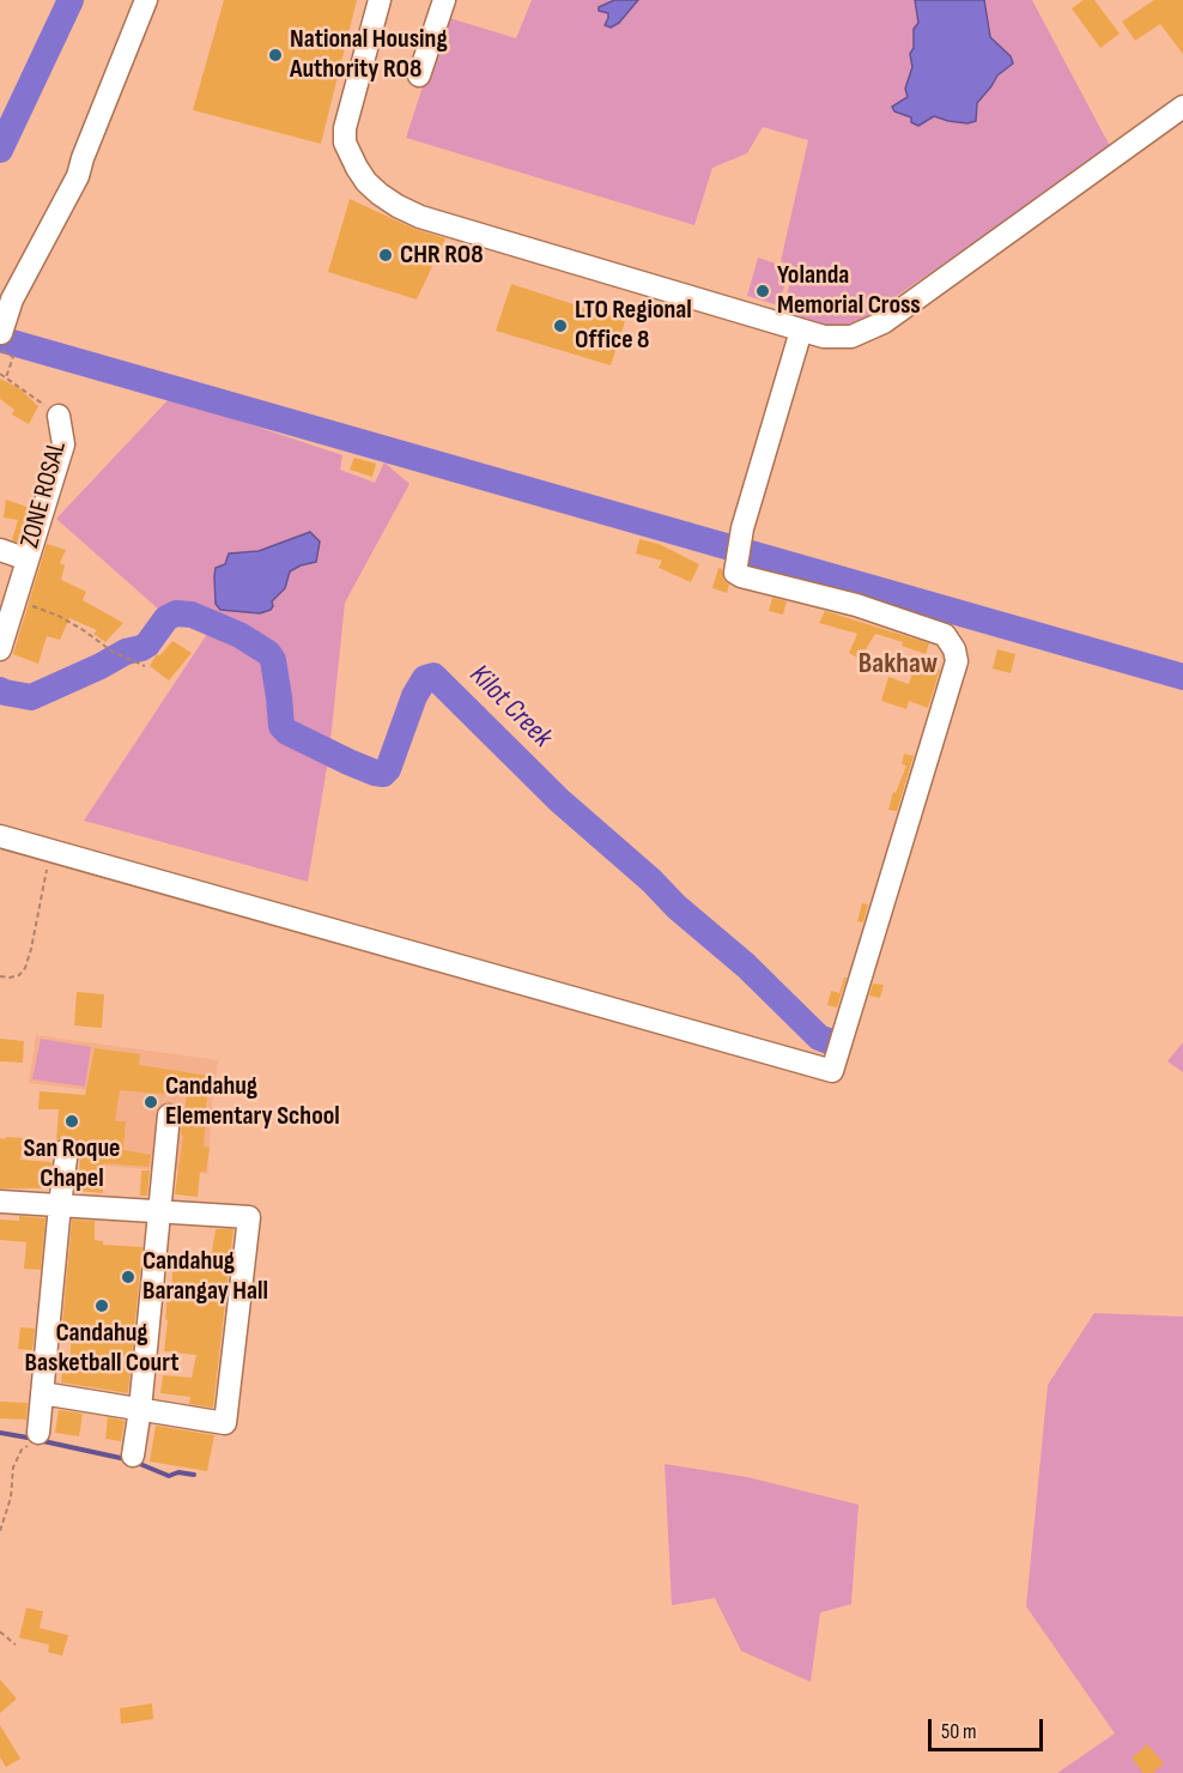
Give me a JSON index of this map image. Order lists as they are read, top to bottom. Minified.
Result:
{"streets":{"street":["ZONE ROSAL"]},"districts":["Bakhaw"],"water":["Kilot Creek"],"places":["National Housing Authority RO8","CHR RO8","Yolanda Memorial Cross","LTO Regional Office 8","Candahug Elementary School","San Roque Chapel","Candahug Barangay Hall","Candahug Basketball Court"],"scale_bar":"50 m"}
